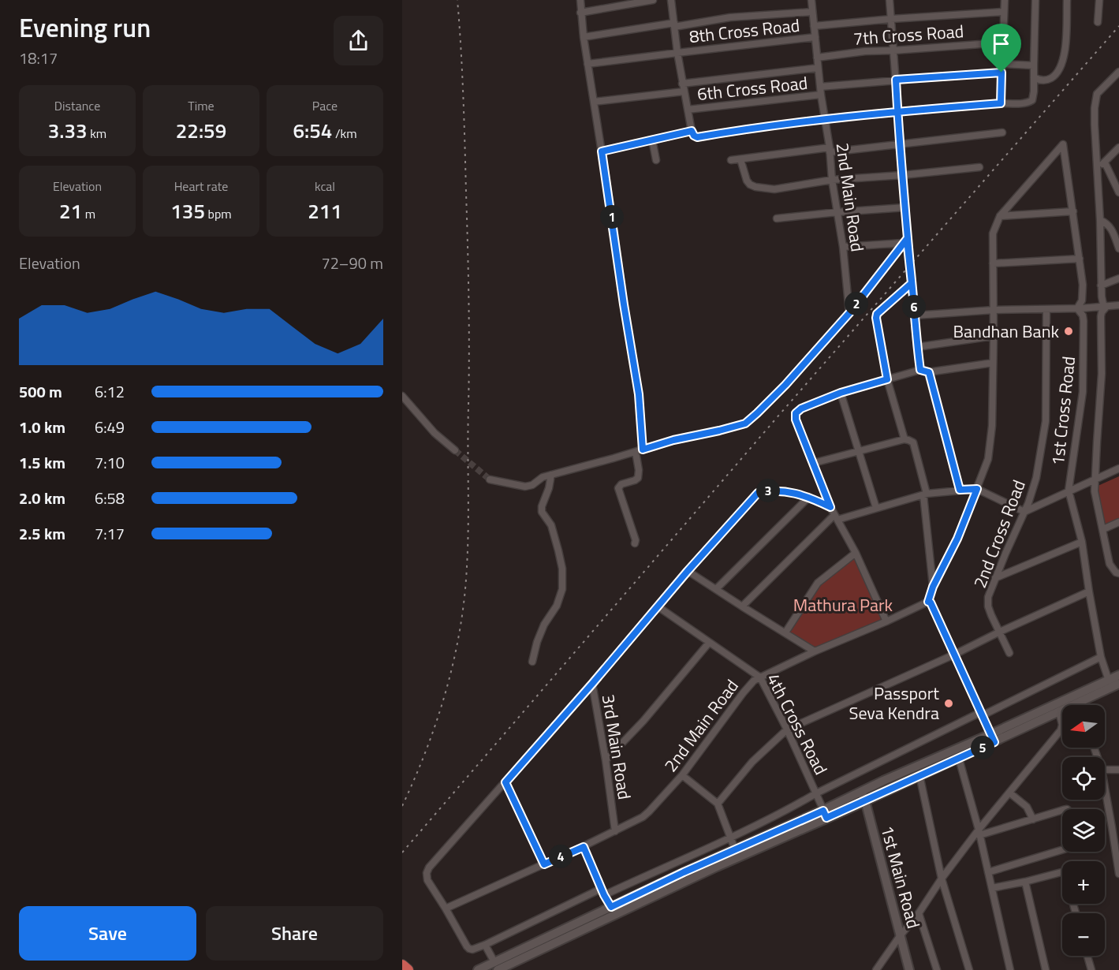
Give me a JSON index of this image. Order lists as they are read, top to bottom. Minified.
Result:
{"streets":{"main road":["1st Main Road"],"street":["8th Cross Road","7th Cross Road","6th Cross Road","2nd Main Road","1st Cross Road","2nd Cross Road","4th Cross Road","3rd Main Road"]},"crossings":[["8th Cross Road","2nd Main Road"],["7th Cross Road","2nd Main Road"],["6th Cross Road","2nd Main Road"],["2nd Main Road","4th Cross Road"],["2nd Main Road","3rd Main Road"],["4th Cross Road","3rd Main Road"]],"parks":["Mathura Park"],"places":["Bandhan Bank","Passport Seva Kendra"],"north":"left","page":{"heading":["Evening run","18:17"],"stats":[["Distance","3.33 km"],["Time","22:59"],["Pace","6:54 /km"],["Elevation","21 m"],["Heart rate","135 bpm"],["kcal","211"]],"pins":["1","2","6","3","5","4"],"chart":["Elevation","72–90 m"],"list":[{"name":"500 m","note":"6:12"},{"name":"1.0 km","note":"6:49"},{"name":"1.5 km","note":"7:10"},{"name":"2.0 km","note":"6:58"},{"name":"2.5 km","note":"7:17"}],"map_buttons":["+","−"],"buttons":["Save","Share"]}}
